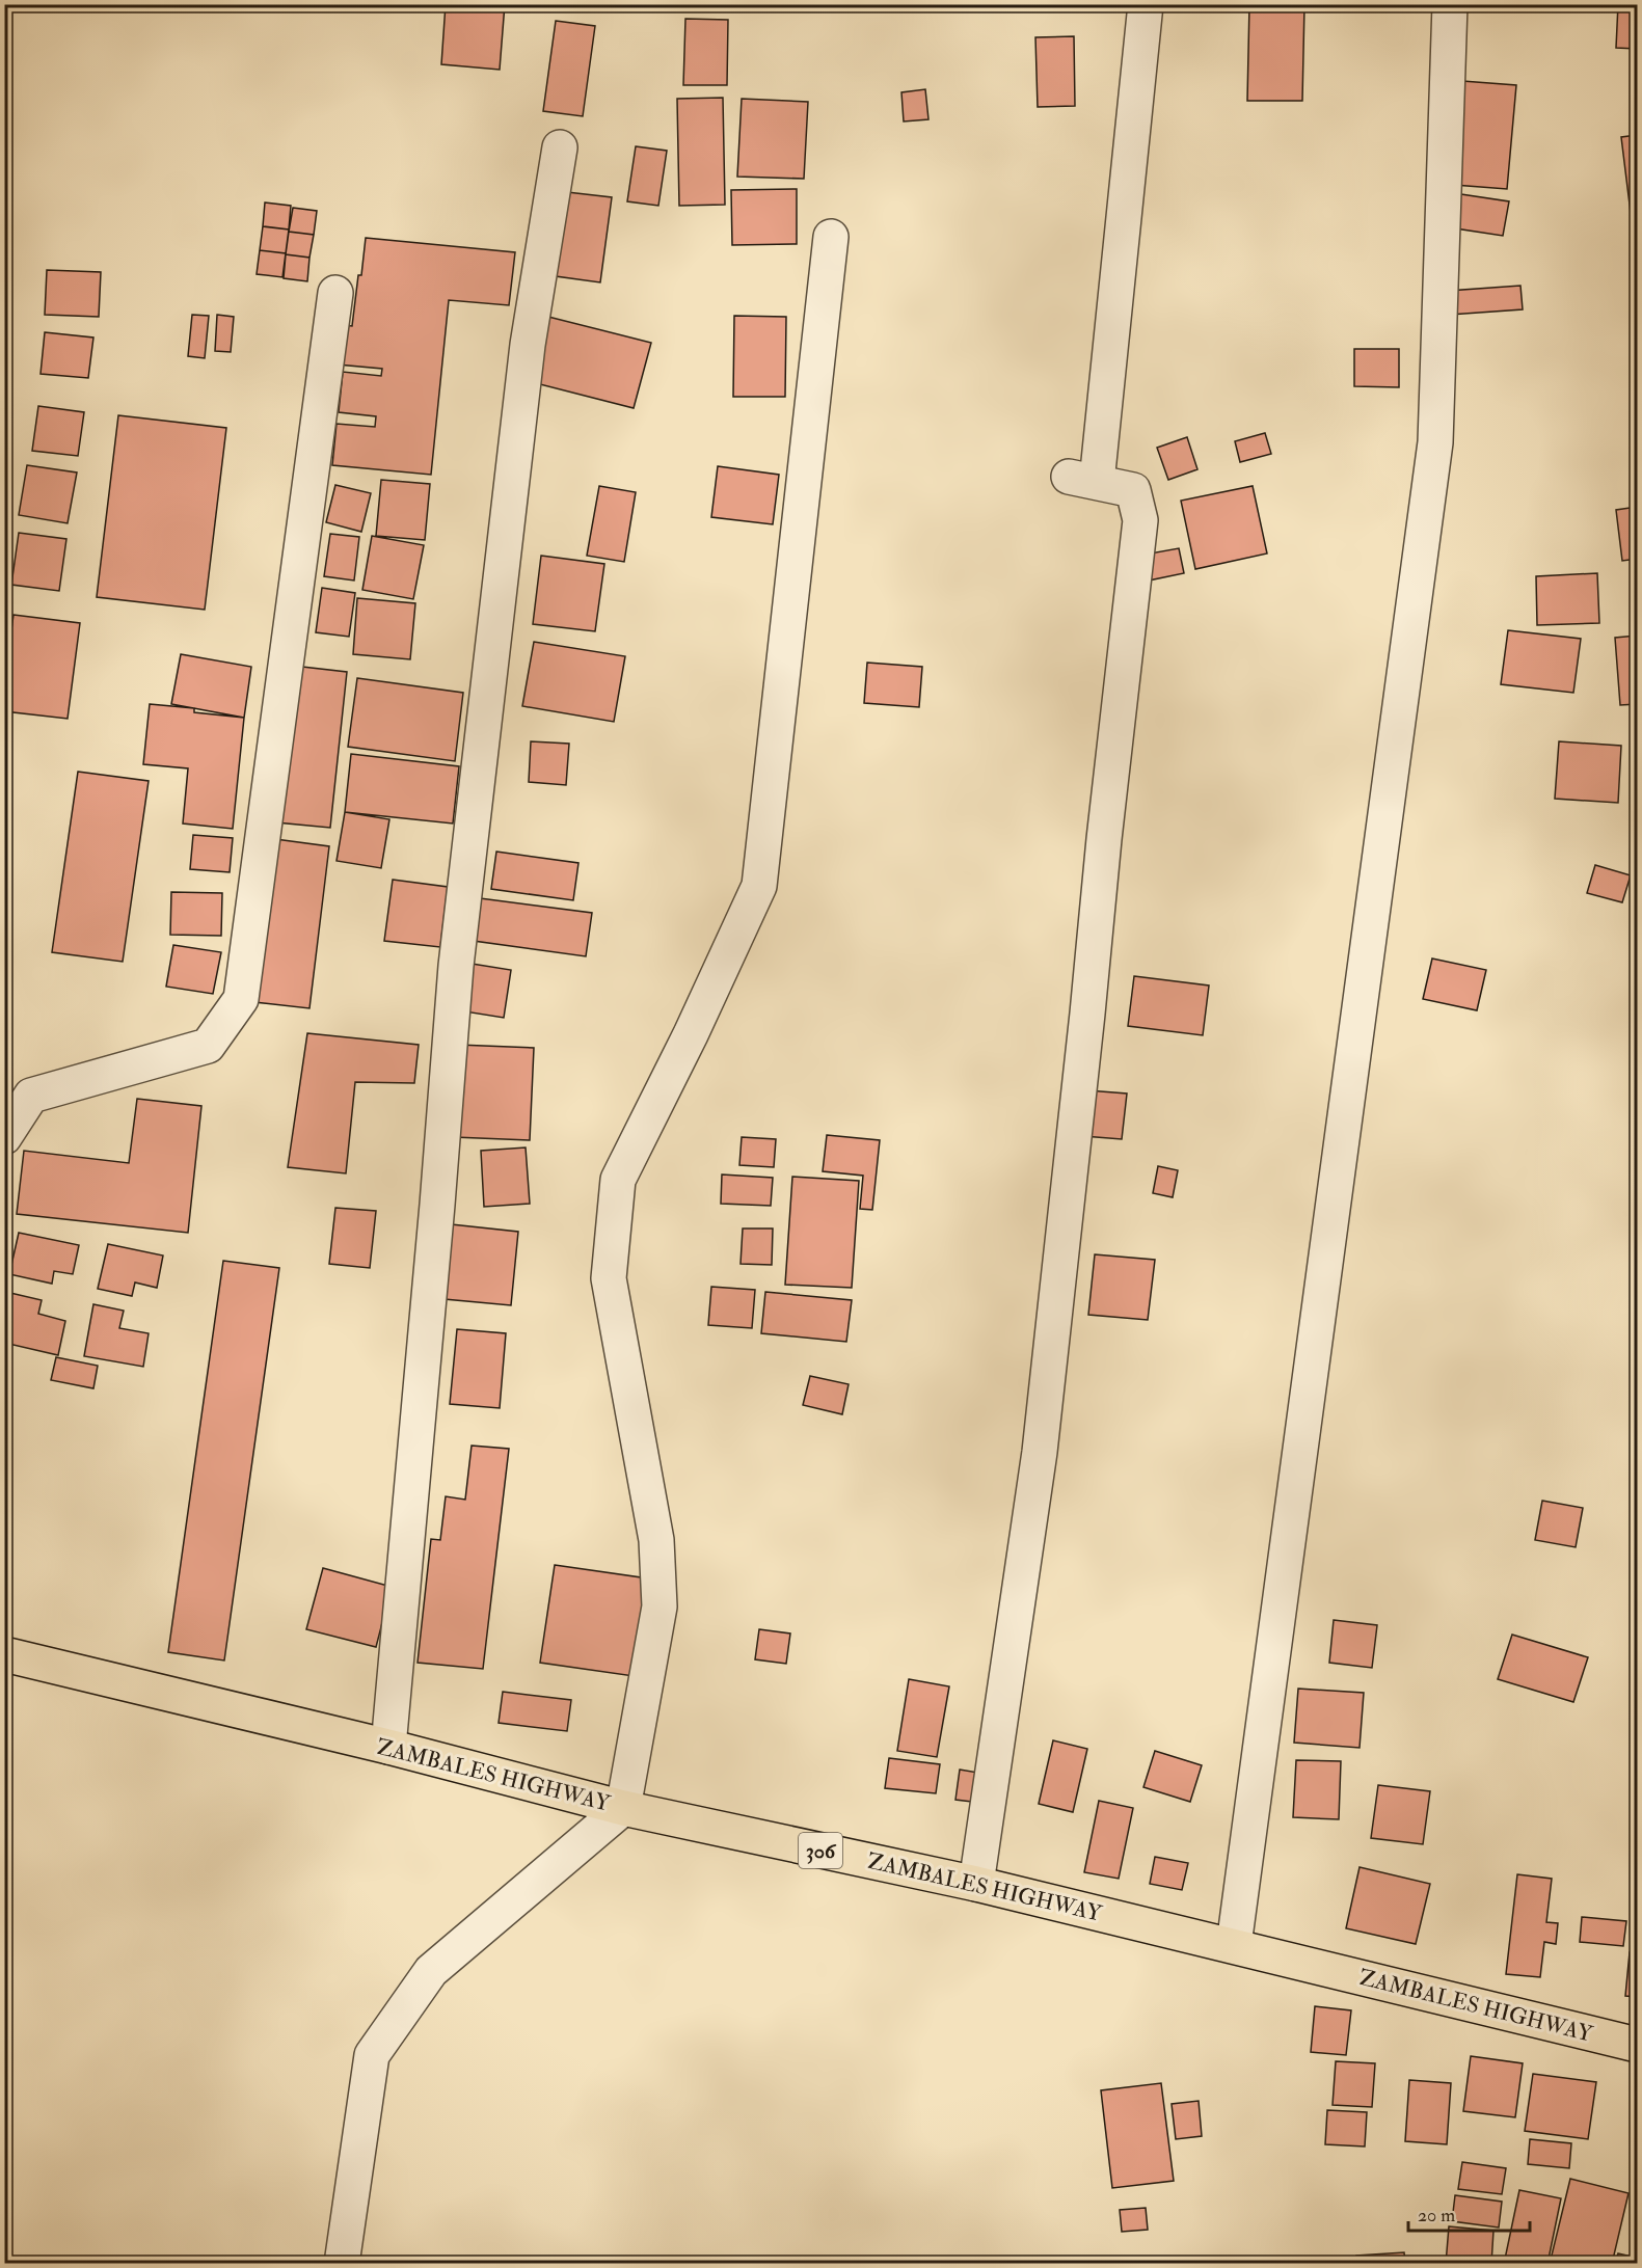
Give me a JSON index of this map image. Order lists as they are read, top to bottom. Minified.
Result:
{"streets":{"main road":["ZAMBALES HIGHWAY","306"]},"scale_bar":"20 m"}
